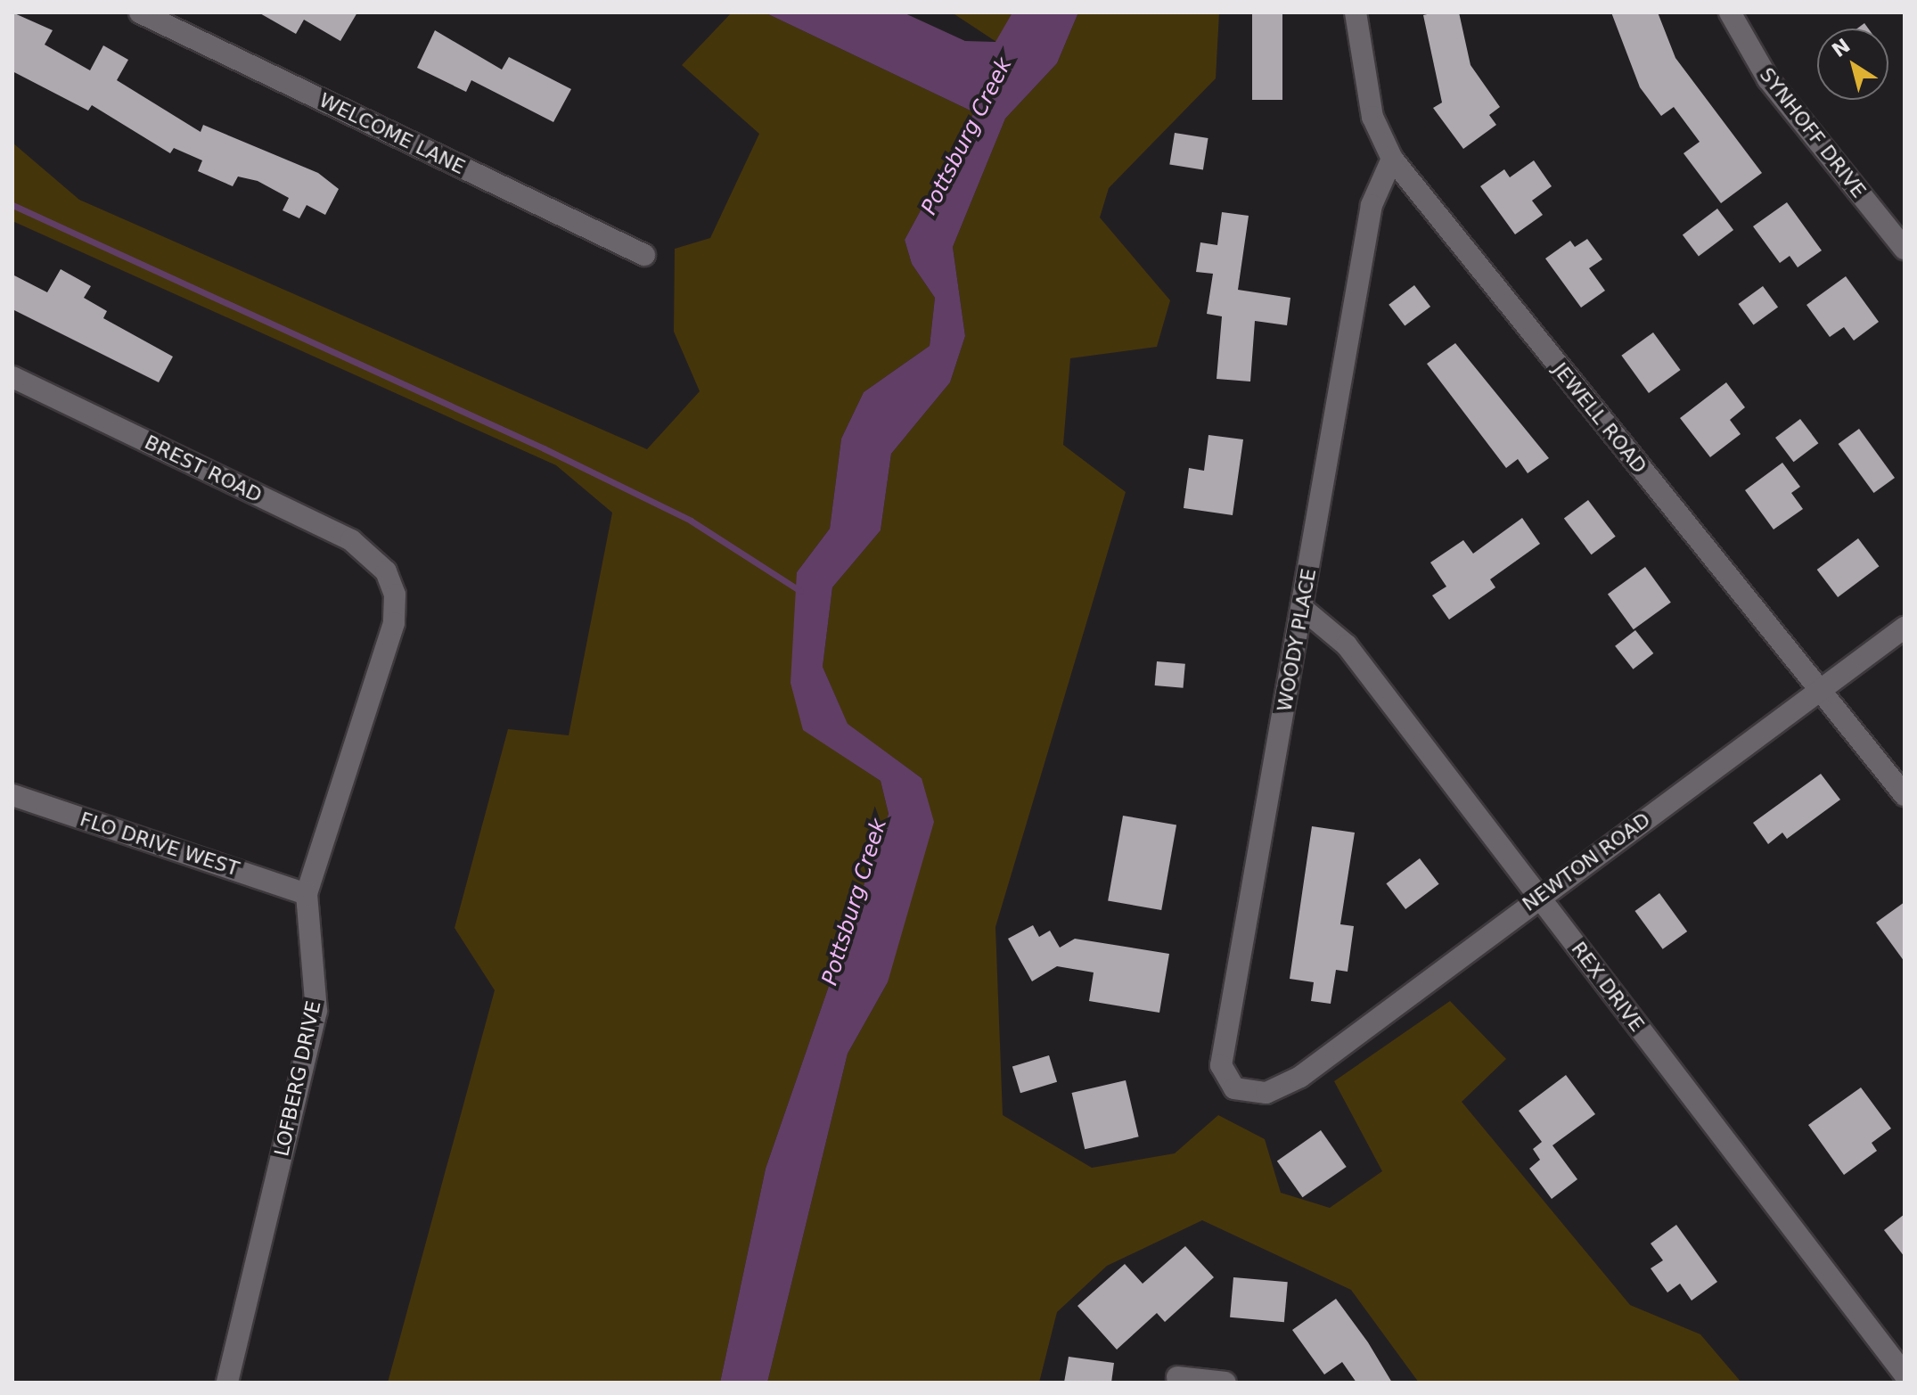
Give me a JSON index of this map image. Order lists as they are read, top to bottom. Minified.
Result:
{"streets":{"street":["SYNHOFF DRIVE","WELCOME LANE","JEWELL ROAD","BREST ROAD","WOODY PLACE","FLO DRIVE WEST","NEWTON ROAD","REX DRIVE","LOFBERG DRIVE"]},"crossings":[["JEWELL ROAD","WOODY PLACE"],["JEWELL ROAD","NEWTON ROAD"],["BREST ROAD","LOFBERG DRIVE"],["WOODY PLACE","NEWTON ROAD"],["WOODY PLACE","REX DRIVE"],["FLO DRIVE WEST","LOFBERG DRIVE"],["NEWTON ROAD","REX DRIVE"]],"water":["Pottsburg Creek"],"north":"top left"}
